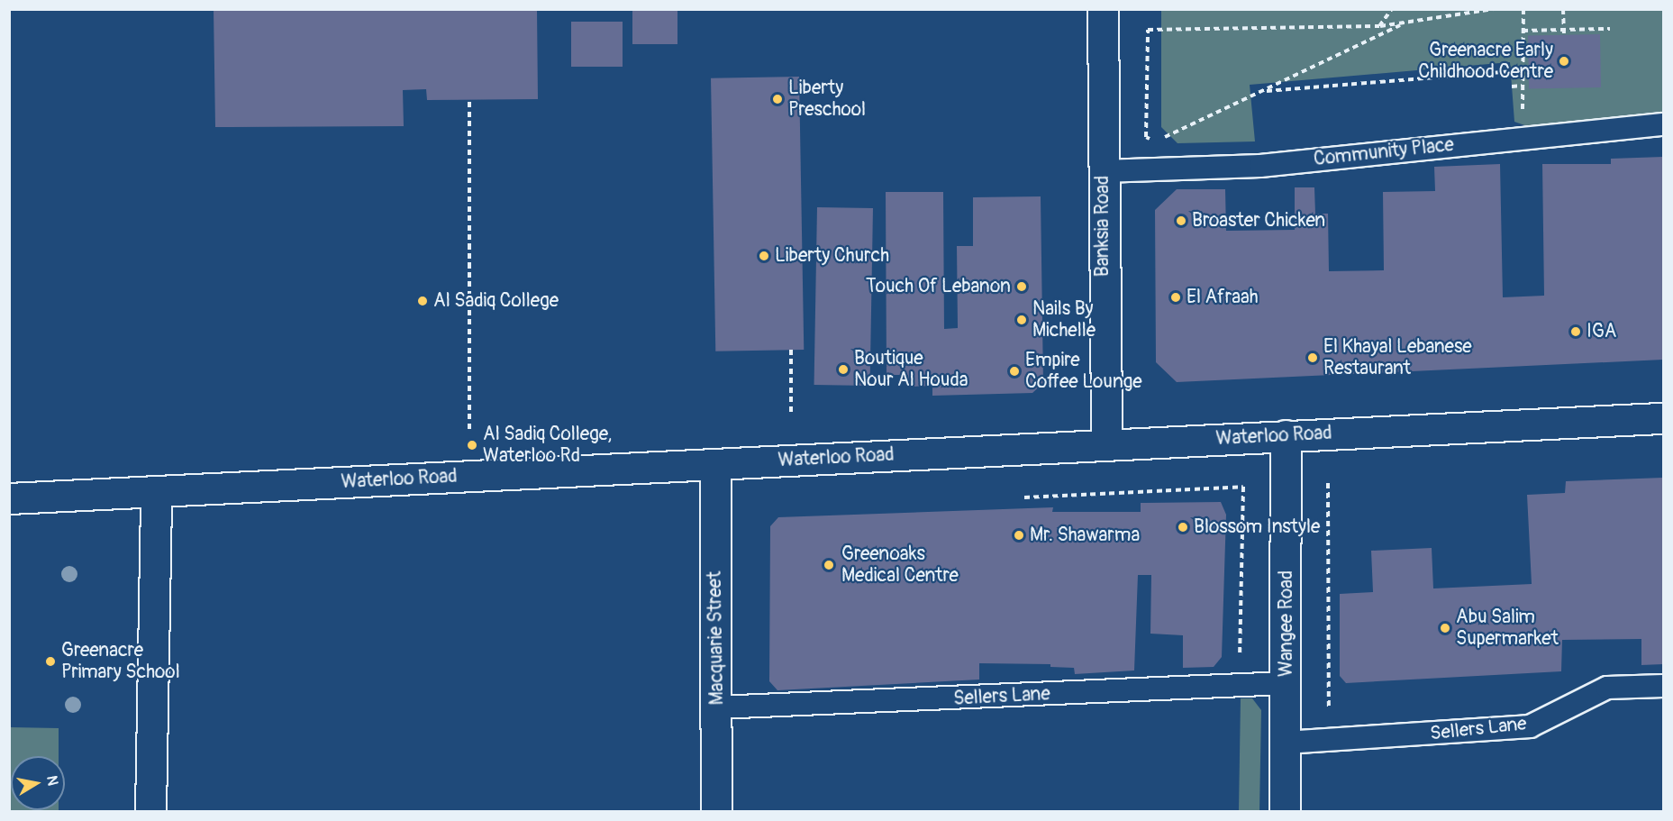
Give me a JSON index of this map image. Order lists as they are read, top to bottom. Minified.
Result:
{"streets":{"main road":["Banksia Road","Waterloo Road","Wangee Road","Macquarie Street"],"lane":["Community Place","Sellers Lane"]},"crossings":[["Community Place","Banksia Road"],["Banksia Road","Waterloo Road"],["Waterloo Road","Wangee Road"],["Waterloo Road","Macquarie Street"],["Wangee Road","Sellers Lane"],["Macquarie Street","Sellers Lane"]],"places":["Greenacre Early Childhood Centre","Liberty Preschool","Broaster Chicken","Liberty Church","Touch Of Lebanon","El Afraah","Al Sadiq College","Nails By Michelle","IGA","El Khayal Lebanese Restaurant","Boutique Nour Al Houda","Empire Coffee Lounge","Al Sadiq College, Waterloo Rd","Blossom Instyle","Mr. Shawarma","Greenoaks Medical Centre","Abu Salim Supermarket","Greenacre Primary School"],"north":"right"}
